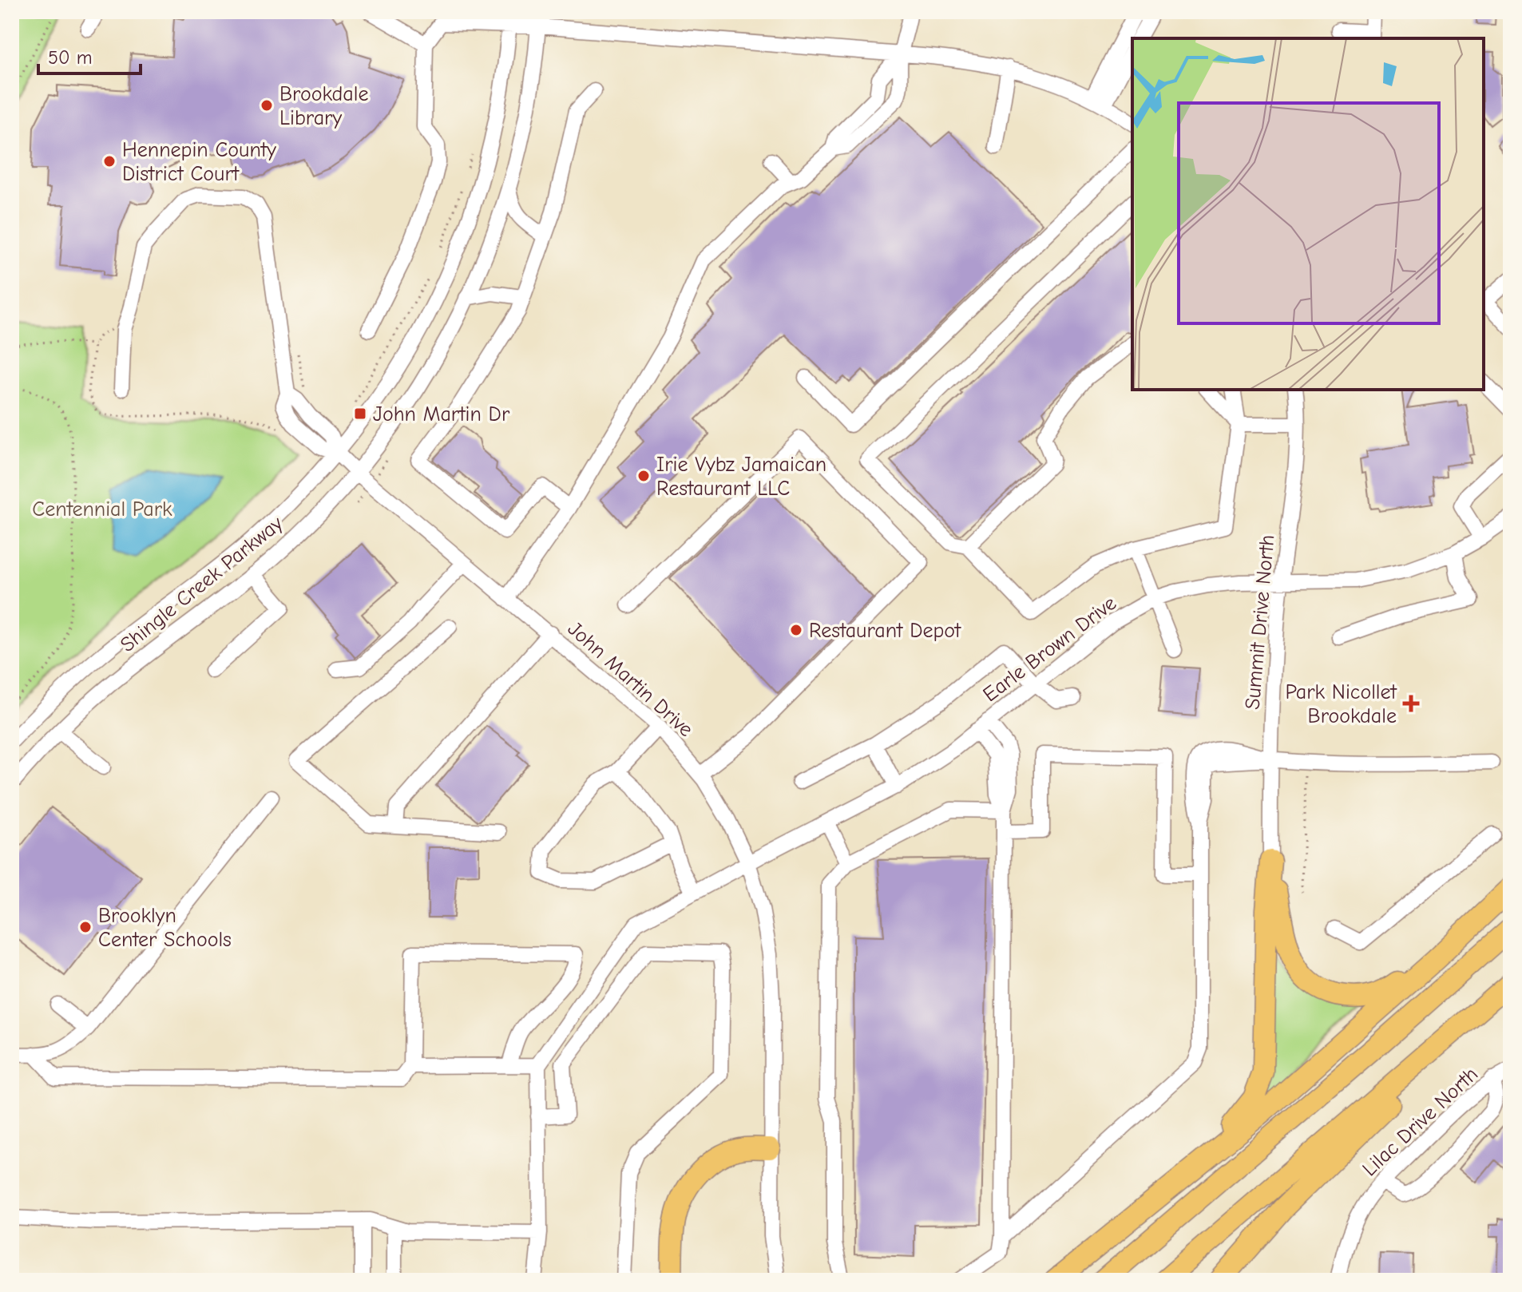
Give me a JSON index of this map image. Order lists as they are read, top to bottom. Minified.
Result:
{"streets":{"street":["Shingle Creek Parkway","Summit Drive North","Earle Brown Drive","John Martin Drive","Lilac Drive North"]},"crossings":[["Shingle Creek Parkway","John Martin Drive"],["Summit Drive North","Earle Brown Drive"],["Earle Brown Drive","John Martin Drive"]],"parks":["Centennial Park"],"places":{"other":["Brookdale Library","Hennepin County District Court","Irie Vybz Jamaican Restaurant LLC","Restaurant Depot","Brooklyn Center Schools"],"transit":["John Martin Dr"],"health":["Park Nicollet Brookdale"]},"scale_bar":"50 m"}
